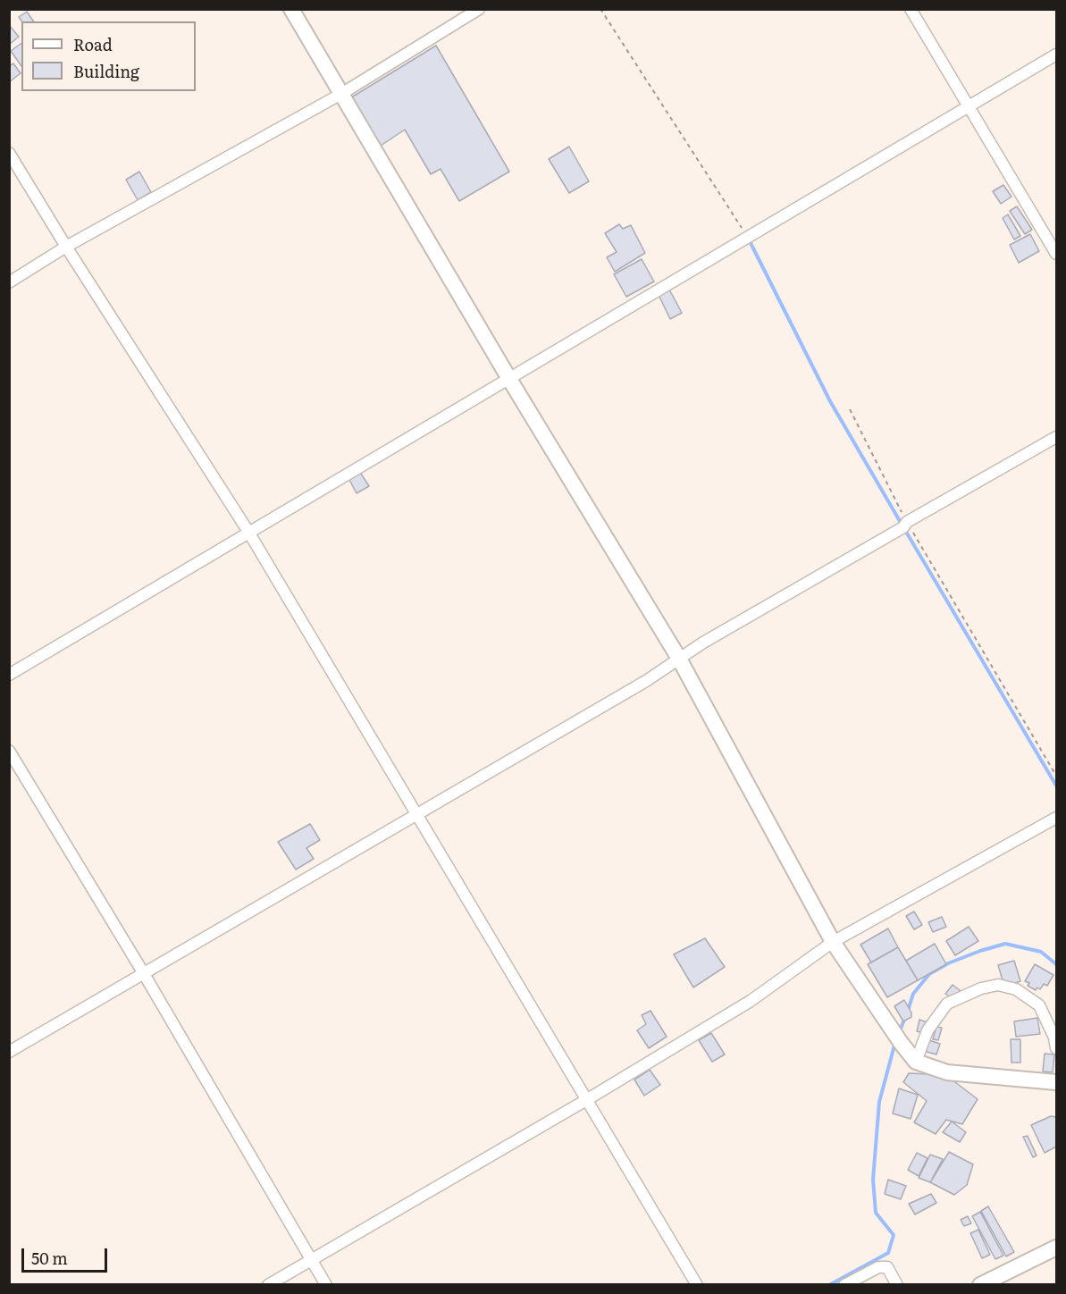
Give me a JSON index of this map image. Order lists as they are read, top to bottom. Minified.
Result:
{"legend":["Road","Building"],"scale_bar":"50 m"}
